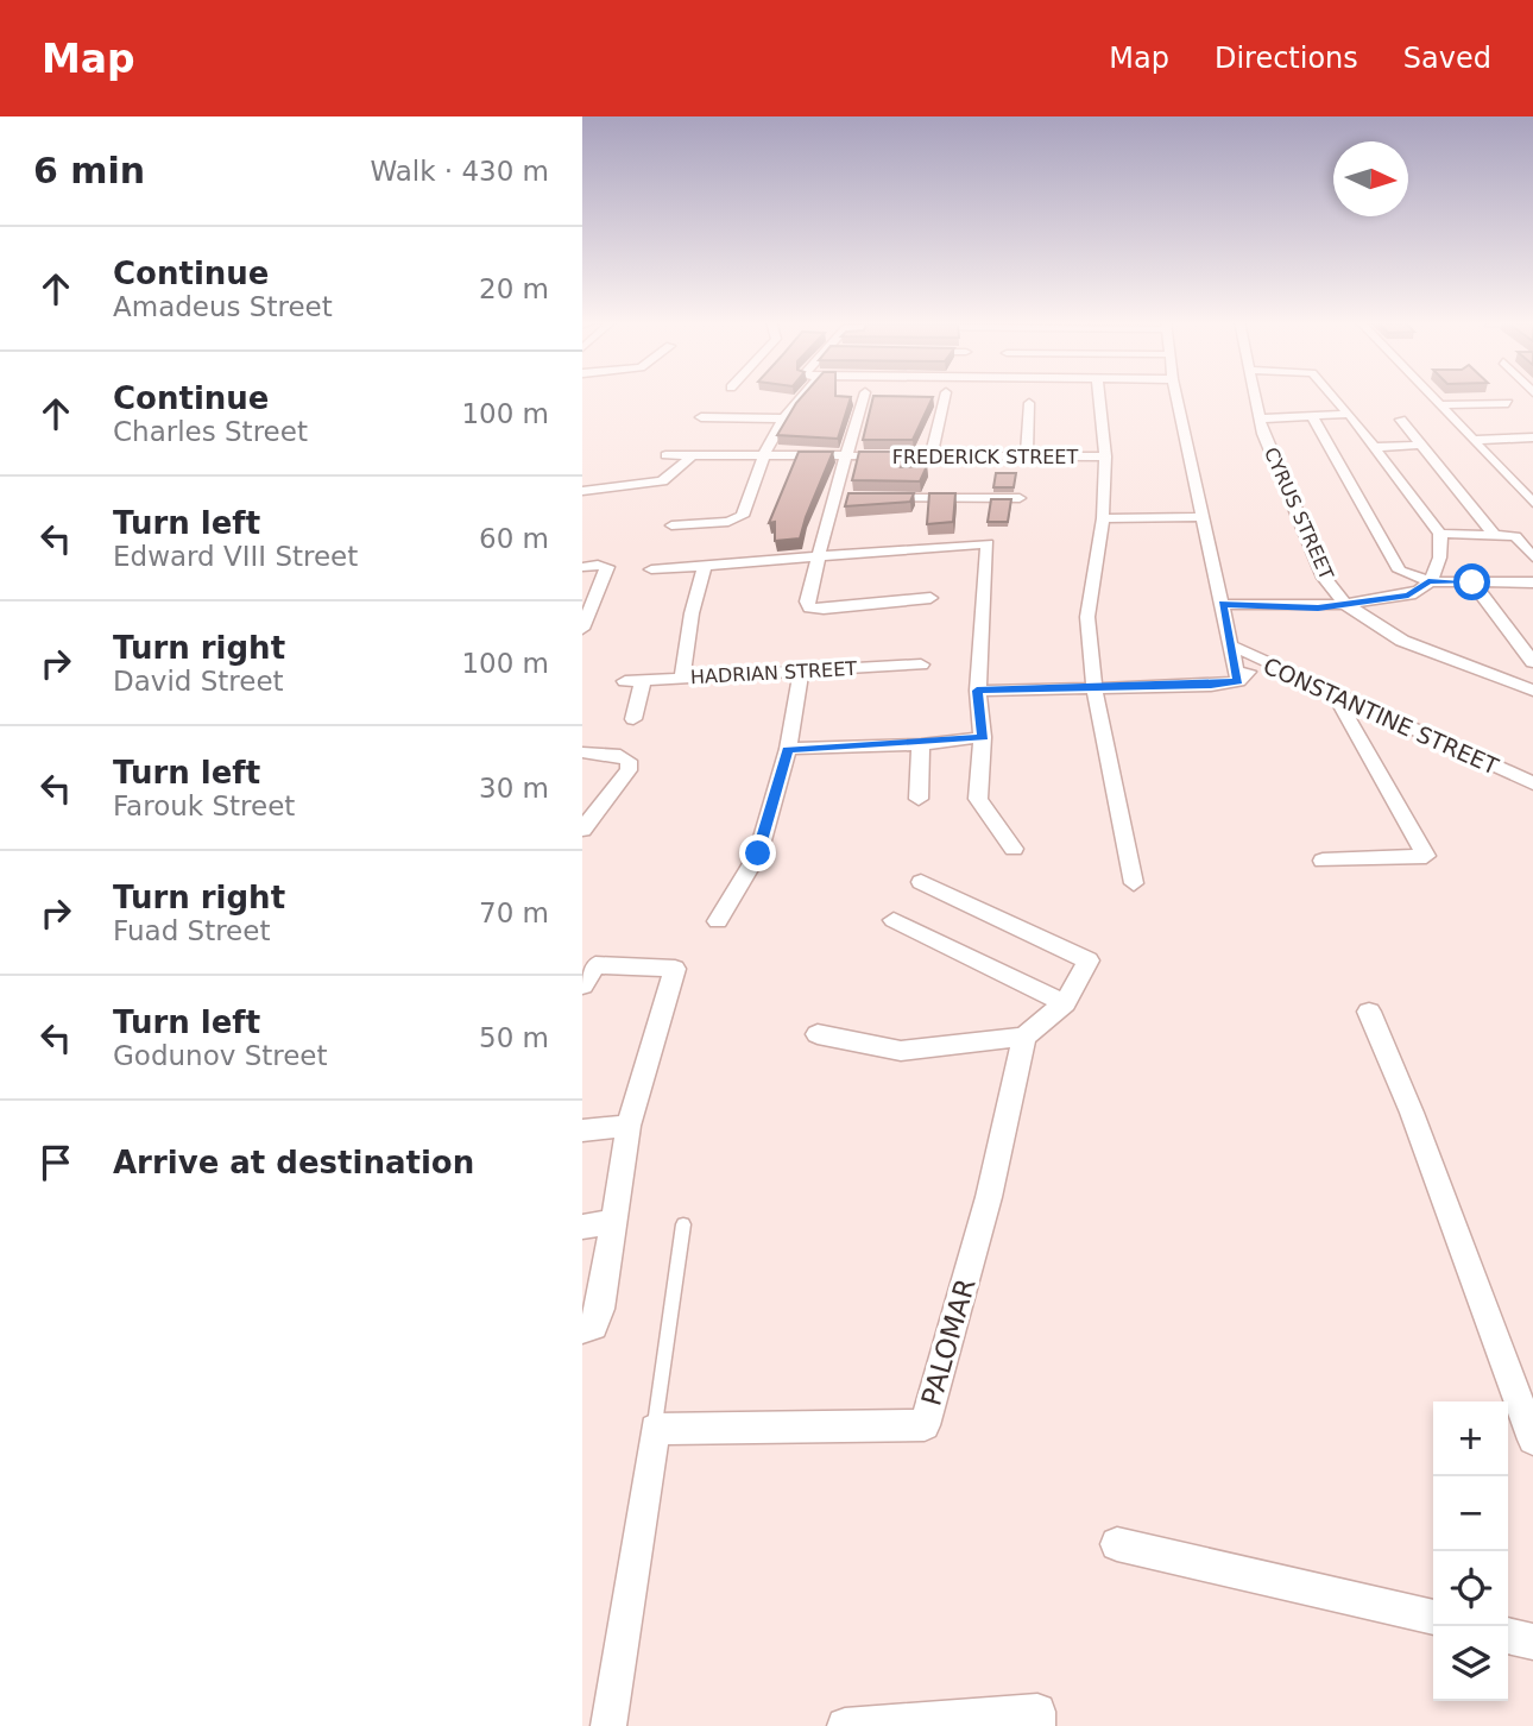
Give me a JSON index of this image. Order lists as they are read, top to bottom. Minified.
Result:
{"streets":{"street":["FREDERICK STREET","CYRUS STREET","HADRIAN STREET","CONSTANTINE STREET","PALOMAR"]},"north":"right","page":{"header":"Map","nav":["Map","Directions","Saved"],"heading":["6 min","Walk · 430 m"],"list":[["Continue","Amadeus Street","20 m"],["Continue","Charles Street","100 m"],["Turn left","Edward VIII Street","60 m"],["Turn right","David Street","100 m"],["Turn left","Farouk Street","30 m"],["Turn right","Fuad Street","70 m"],["Turn left","Godunov Street","50 m"],"Arrive at destination"],"map_buttons":["+","−"]}}
